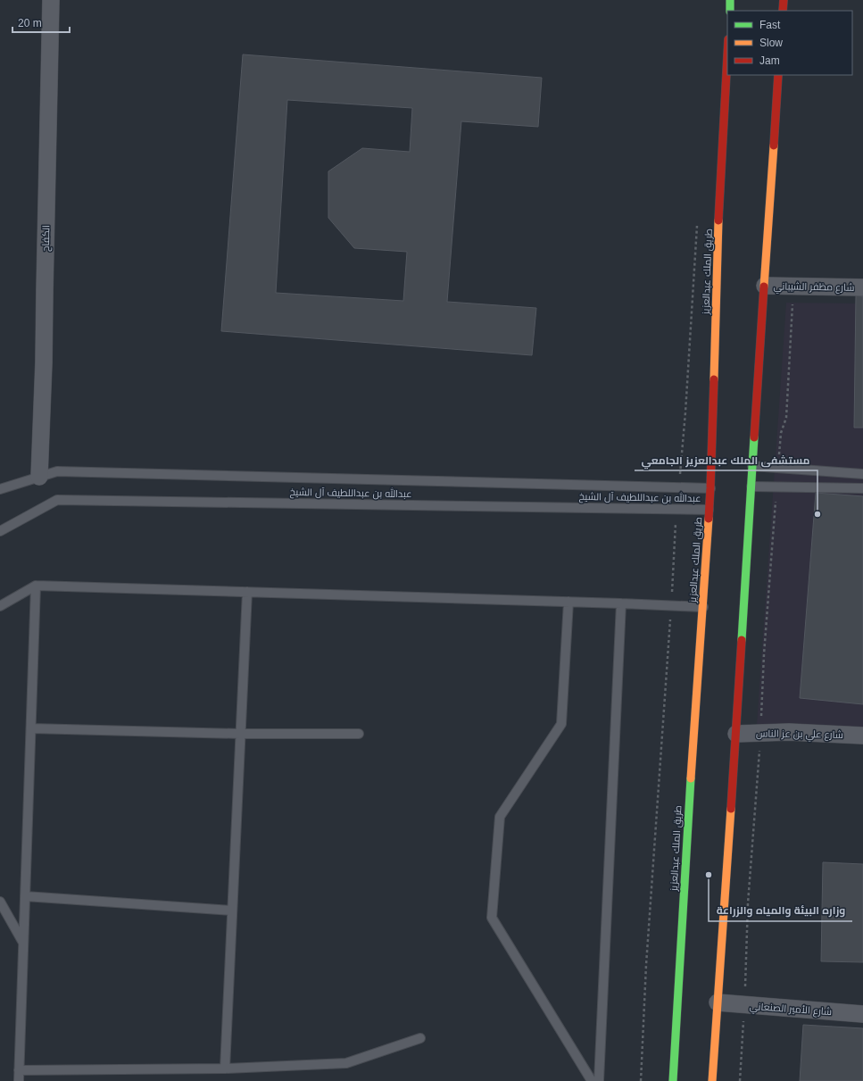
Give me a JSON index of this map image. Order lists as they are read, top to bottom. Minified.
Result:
{"streets":{"main road":["طريق الملك عبدالعزيز"],"street":["الكفاح","شارع مظفر الشيباني","شارع علي بن عز الناس","شارع الأمير الصنعاني"],"lane":["عبدالله بن عبداللطيف آل الشيخ"]},"crossings":[["الكفاح","عبدالله بن عبداللطيف آل الشيخ"],["طريق الملك عبدالعزيز","عبدالله بن عبداللطيف آل الشيخ"]],"places":["مستشفى الملك عبدالعزيز الجامعي","وزاره البيئة والمياه والزراعة"],"legend":["Fast","Slow","Jam"],"scale_bar":"20 m"}
